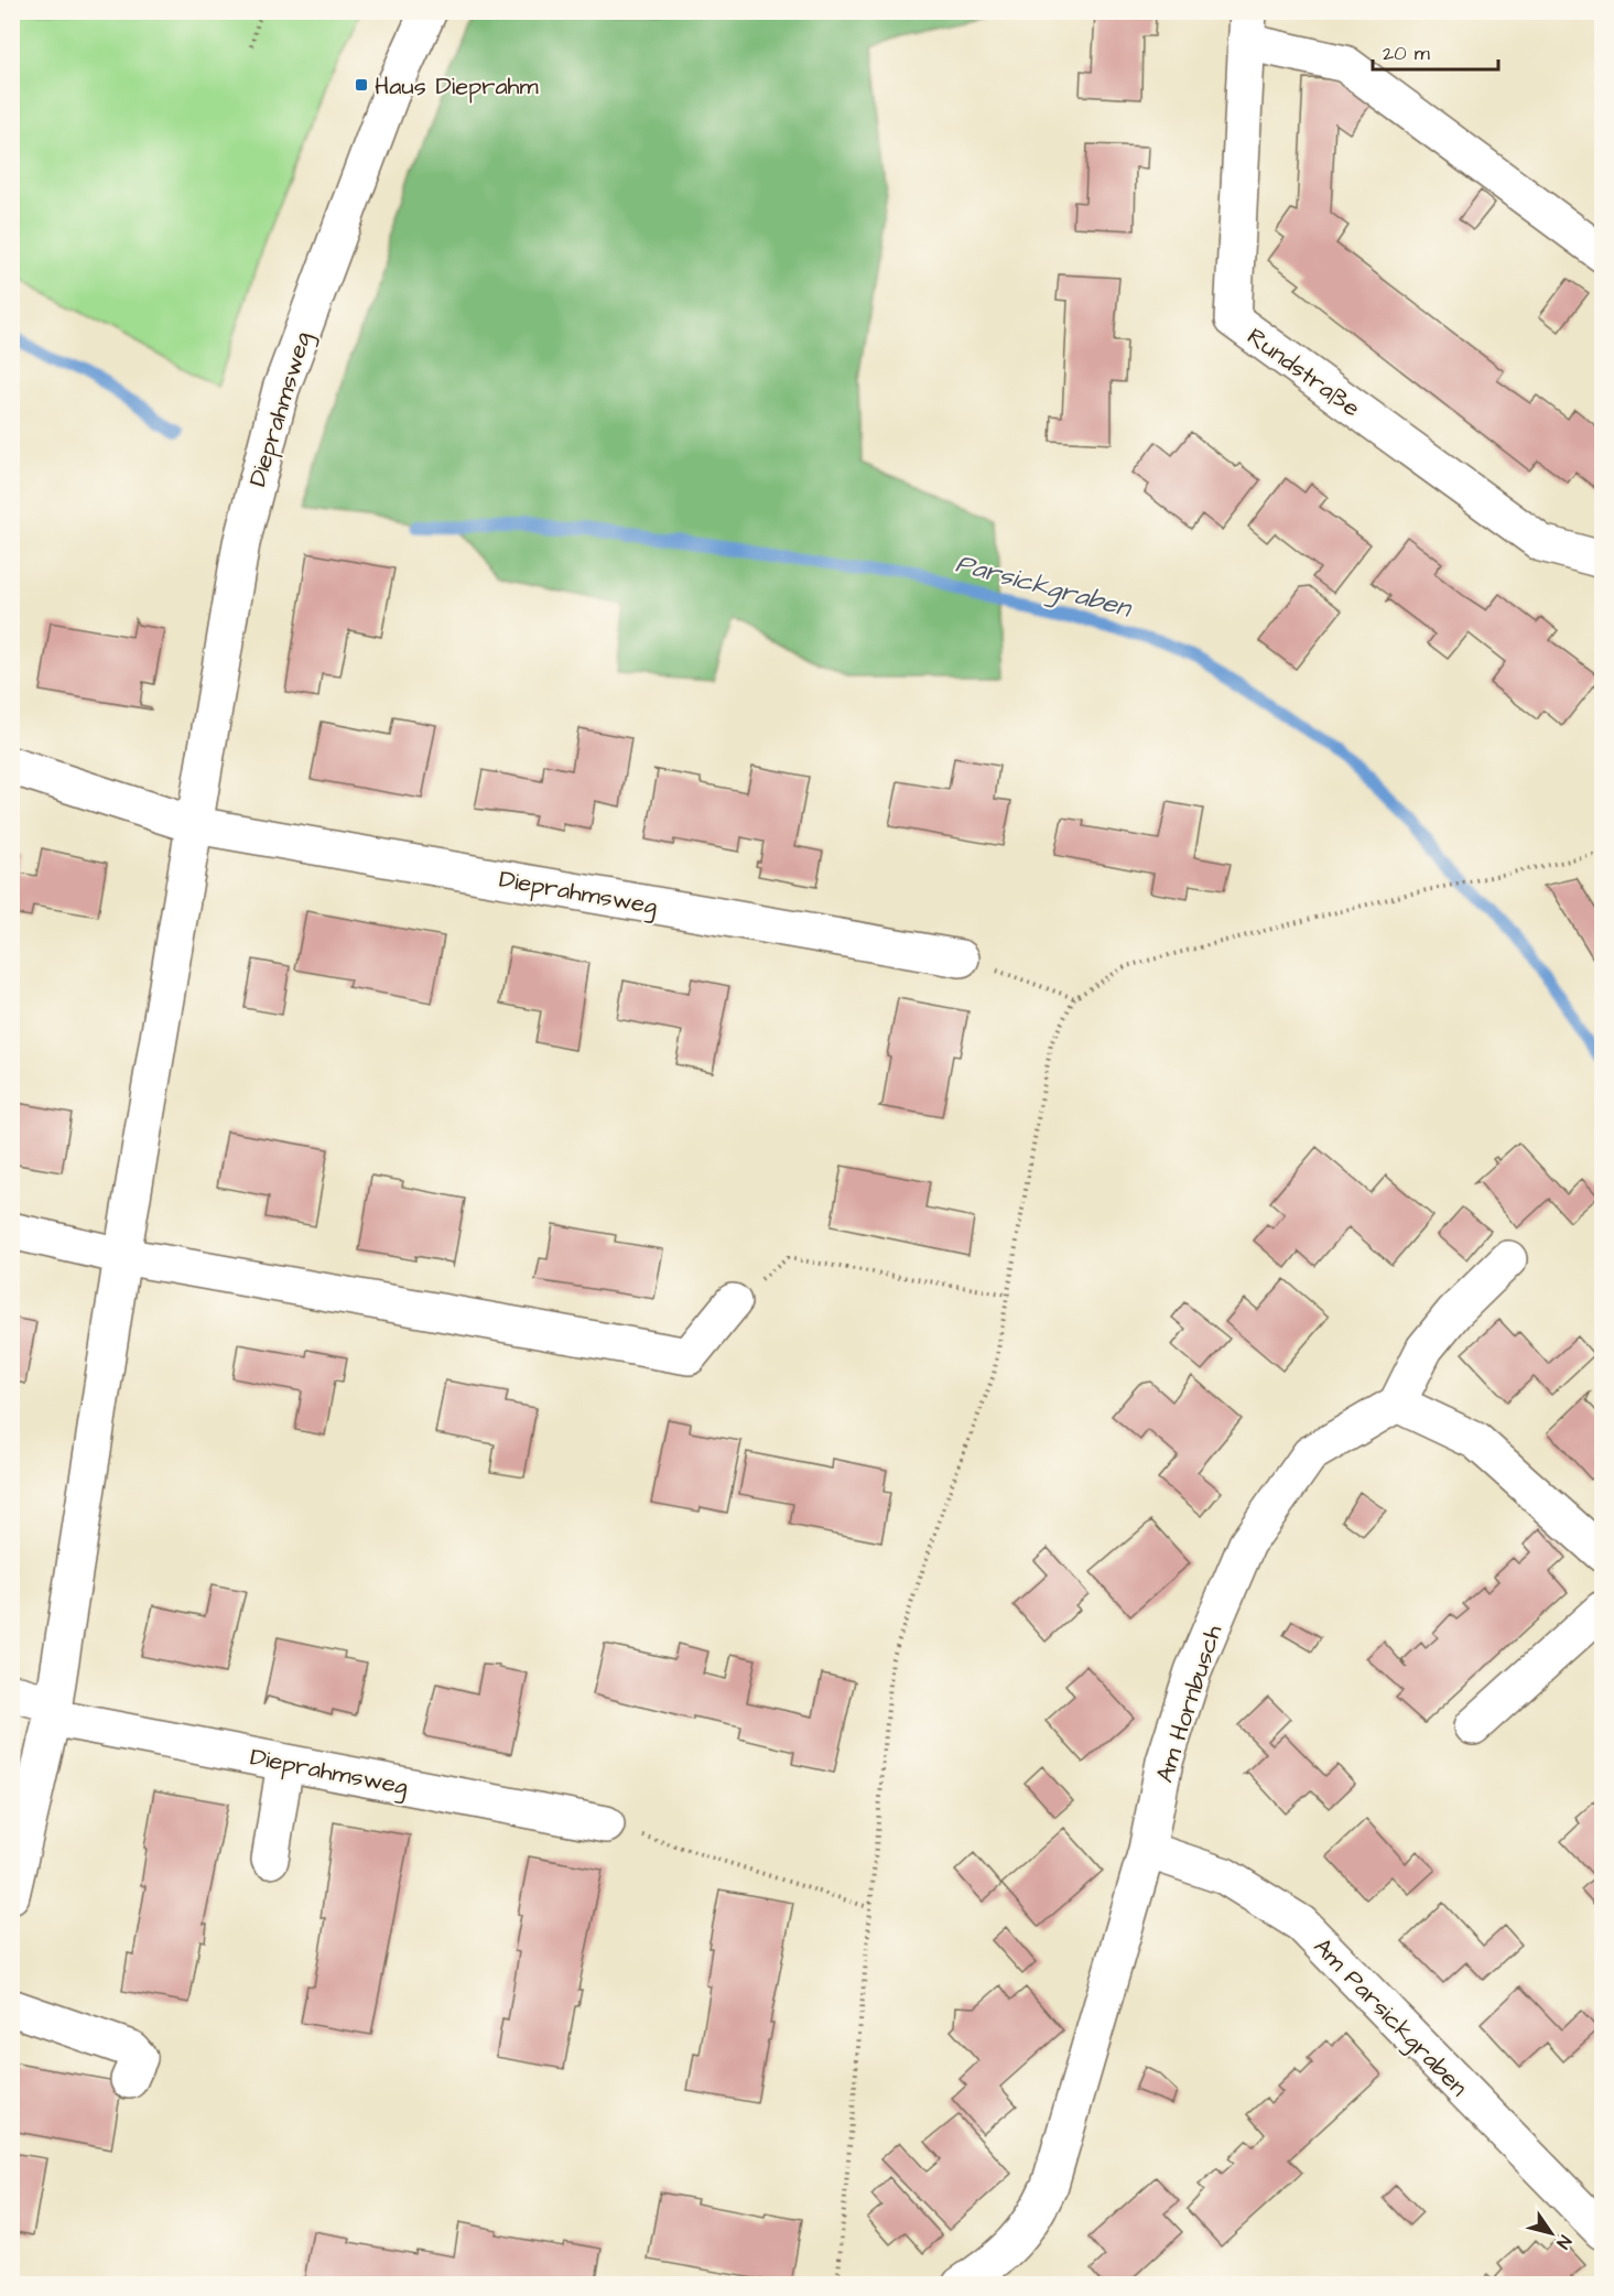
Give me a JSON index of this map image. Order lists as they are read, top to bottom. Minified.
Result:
{"streets":{"street":["Rundstraße","Dieprahmsweg","Am Hornbusch","Am Parsickgraben"]},"crossings":[["Am Hornbusch","Am Parsickgraben"]],"water":["Parsickgraben"],"places":{"transit":["Haus Dieprahm"]},"scale_bar":"20 m","north":"bottom right"}
